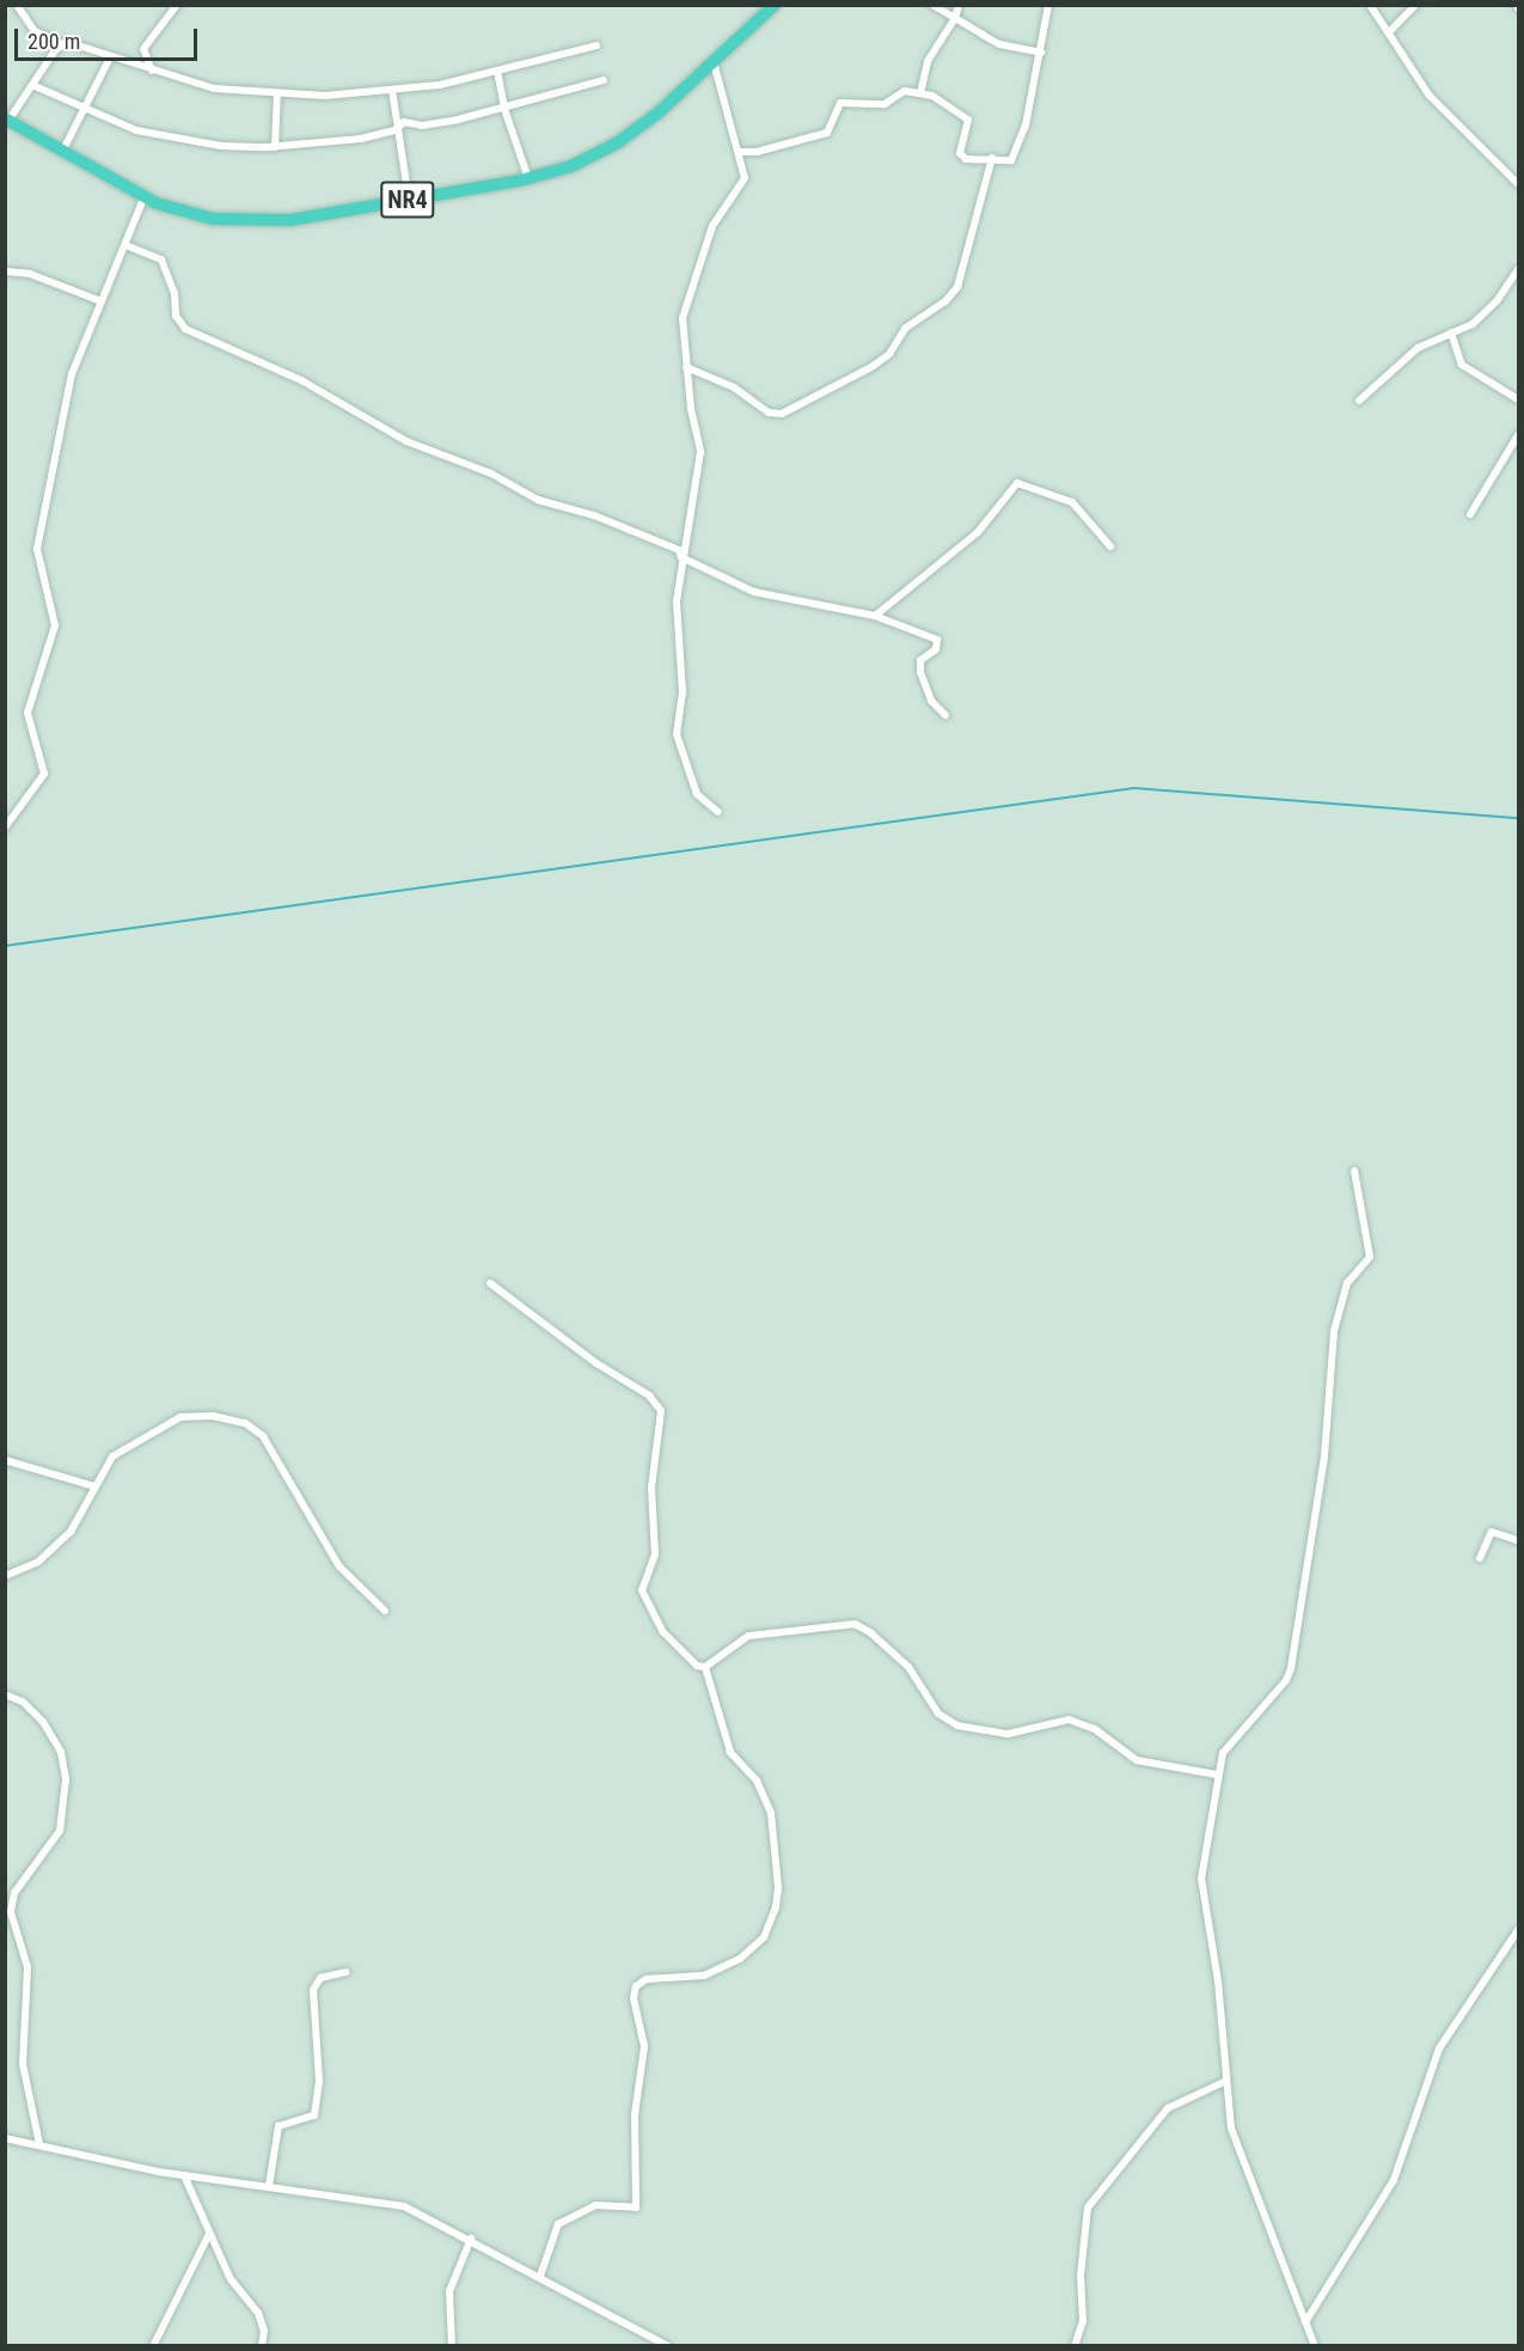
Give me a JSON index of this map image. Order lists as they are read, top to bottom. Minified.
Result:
{"streets":{"highway":["NR4"]},"scale_bar":"200 m"}
